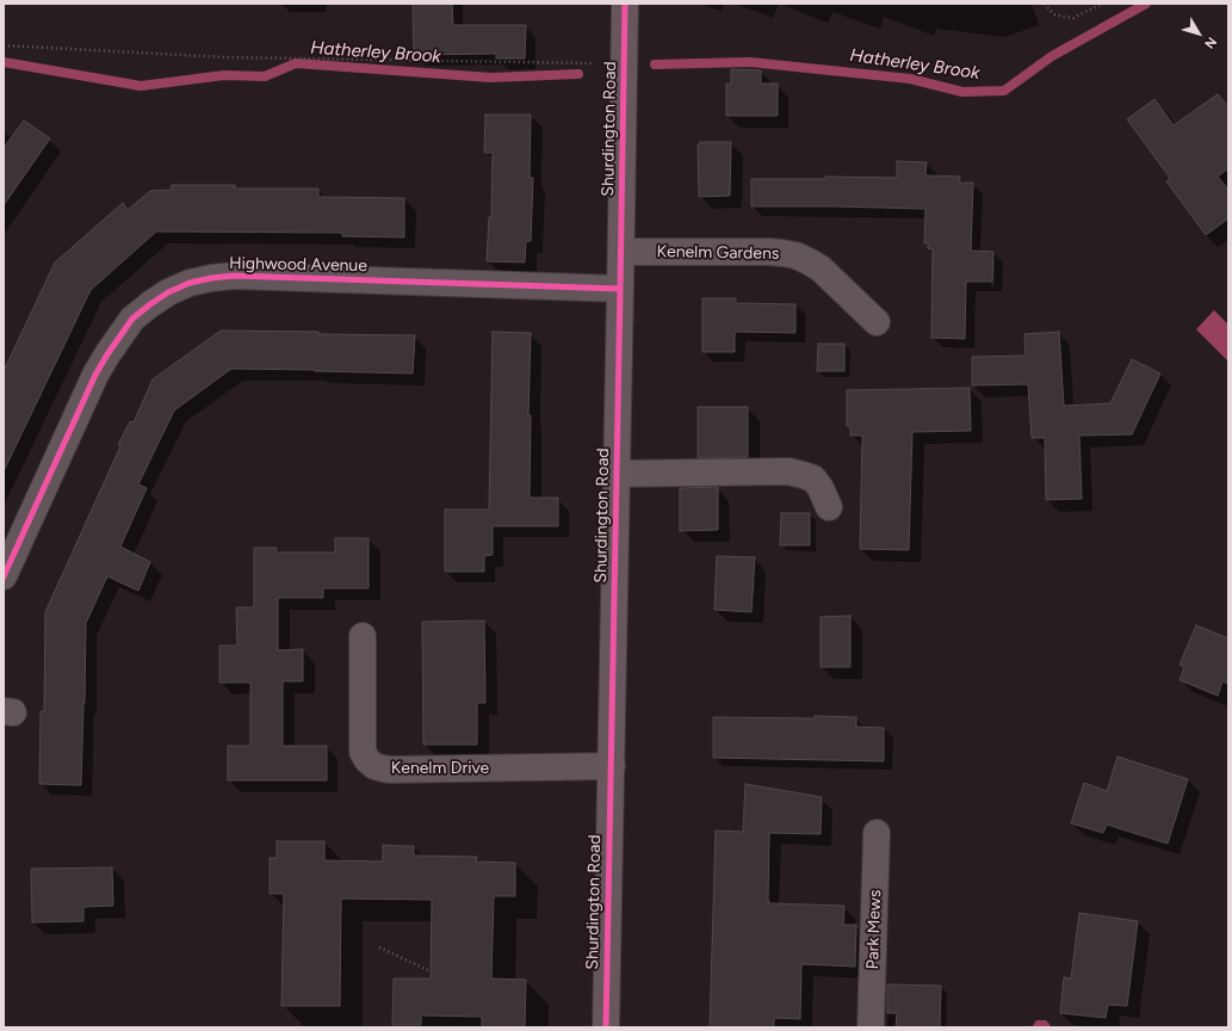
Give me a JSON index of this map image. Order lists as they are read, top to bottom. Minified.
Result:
{"streets":{"main road":["Shurdington Road"],"street":["Kenelm Gardens","Highwood Avenue","Kenelm Drive","Park Mews"]},"crossings":[["Shurdington Road","Kenelm Gardens"],["Shurdington Road","Highwood Avenue"],["Shurdington Road","Kenelm Drive"]],"water":["Hatherley Brook"],"north":"bottom right"}
